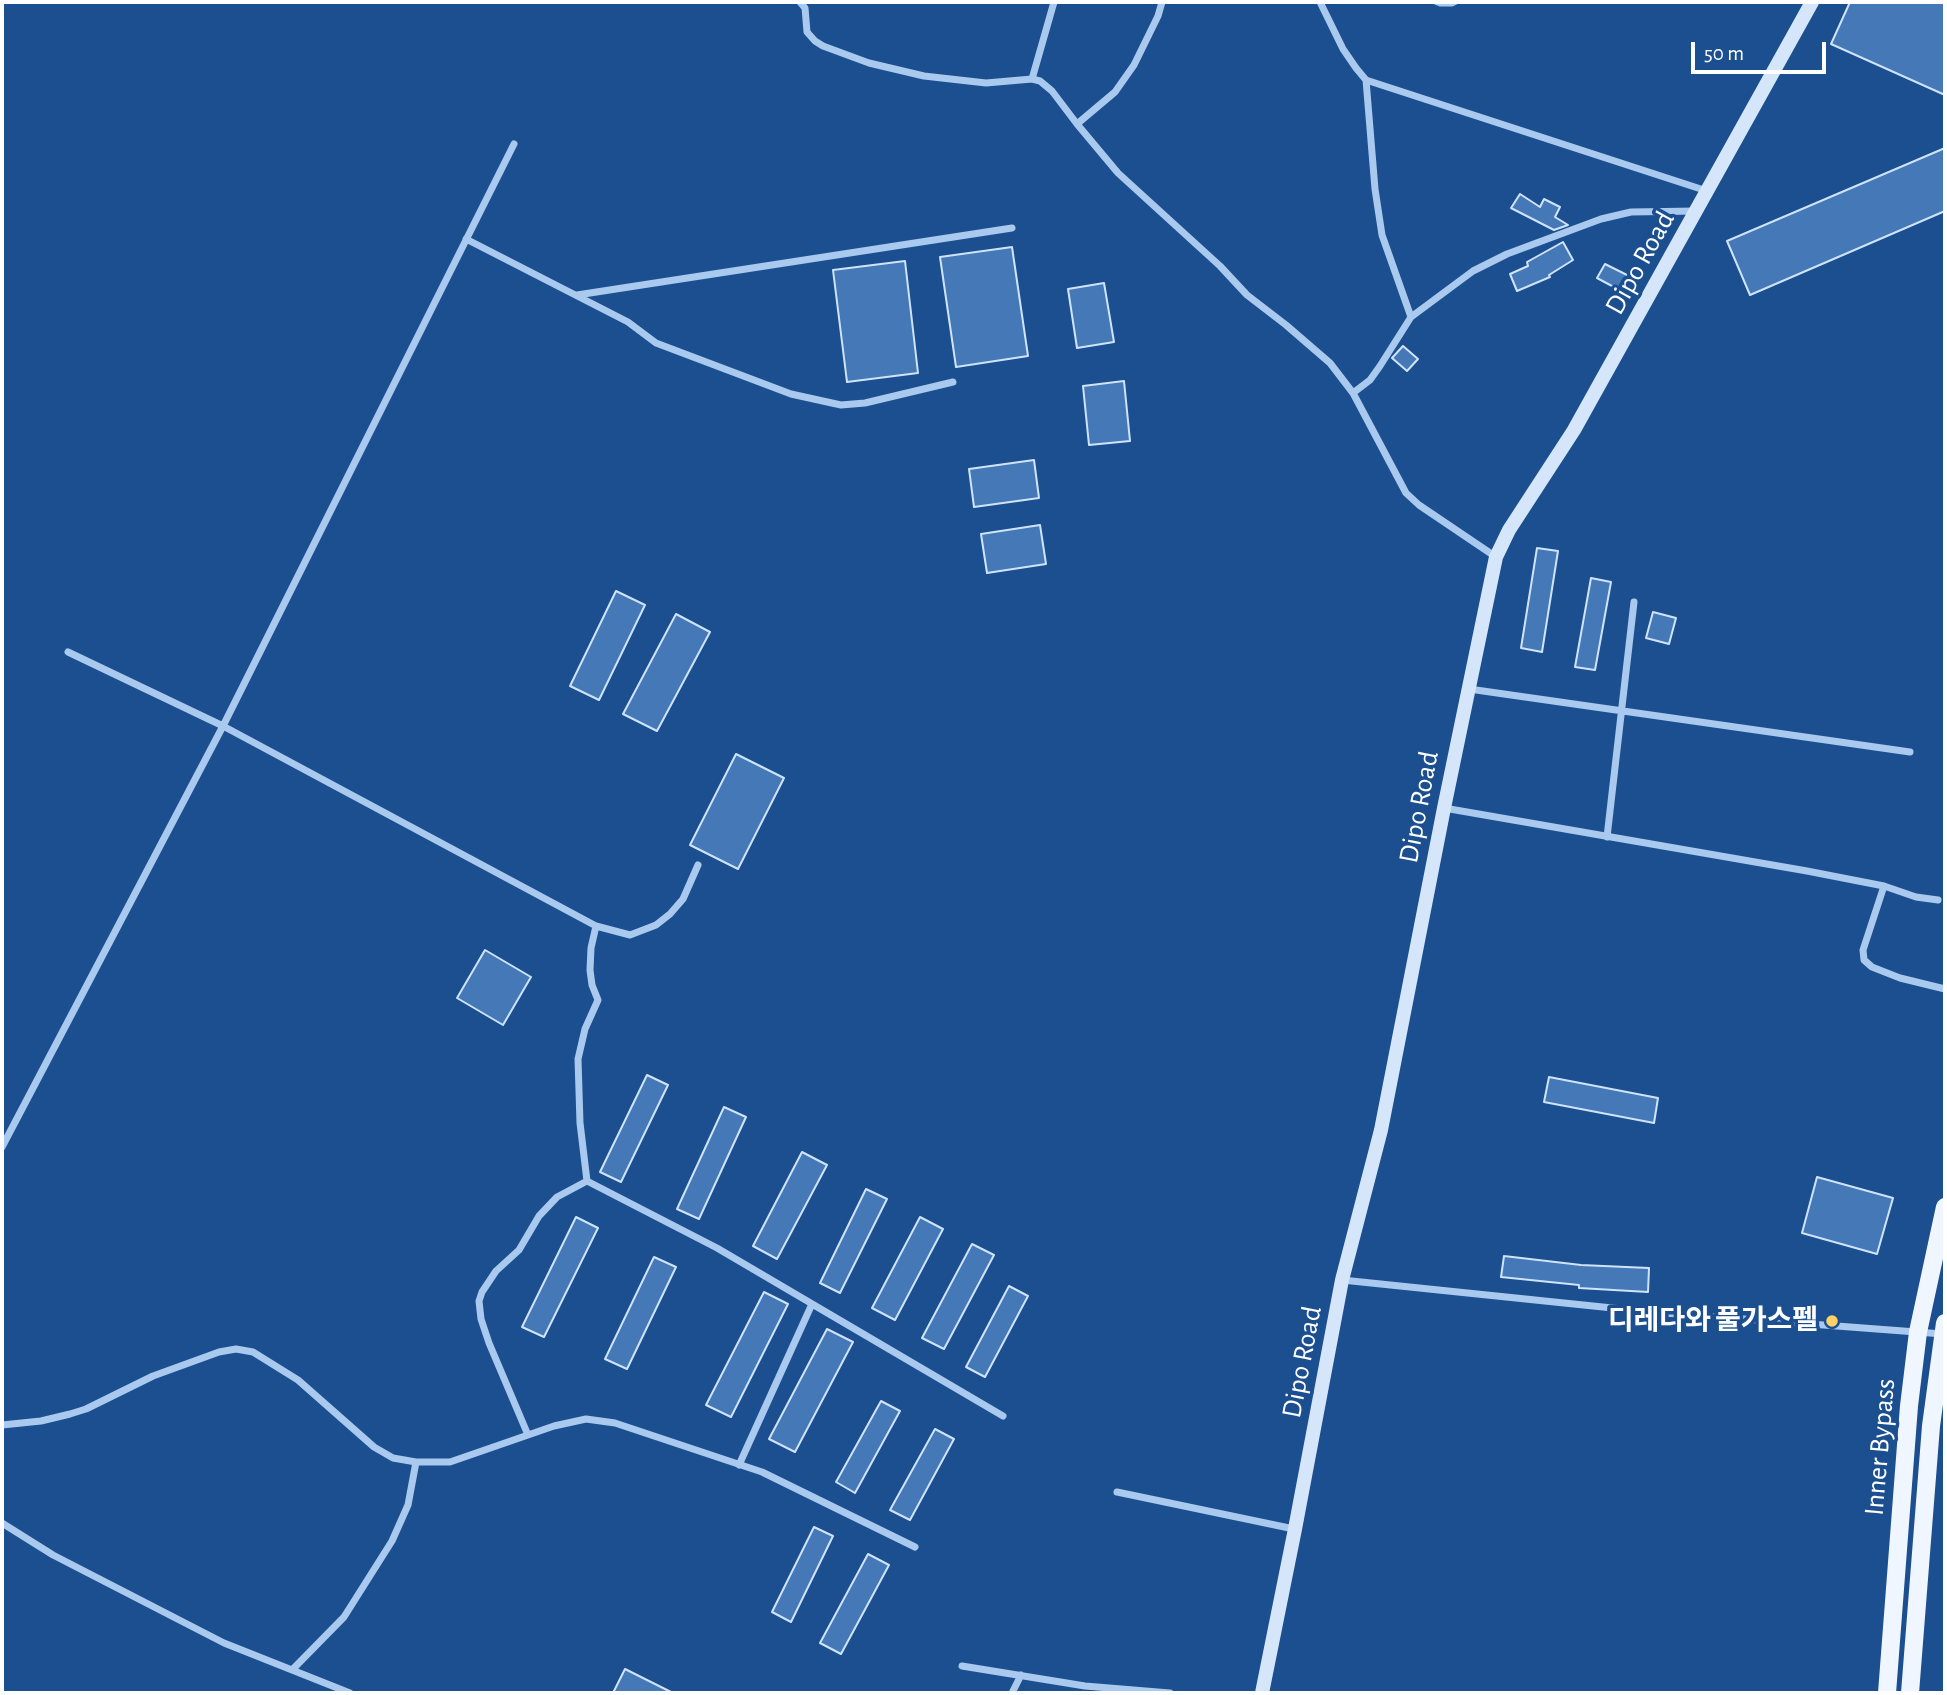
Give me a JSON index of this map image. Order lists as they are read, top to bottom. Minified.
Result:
{"streets":{"main road":["Dipo Road","Inner Bypass"]},"places":["디레다와 풀가스펠"],"scale_bar":"50 m"}
